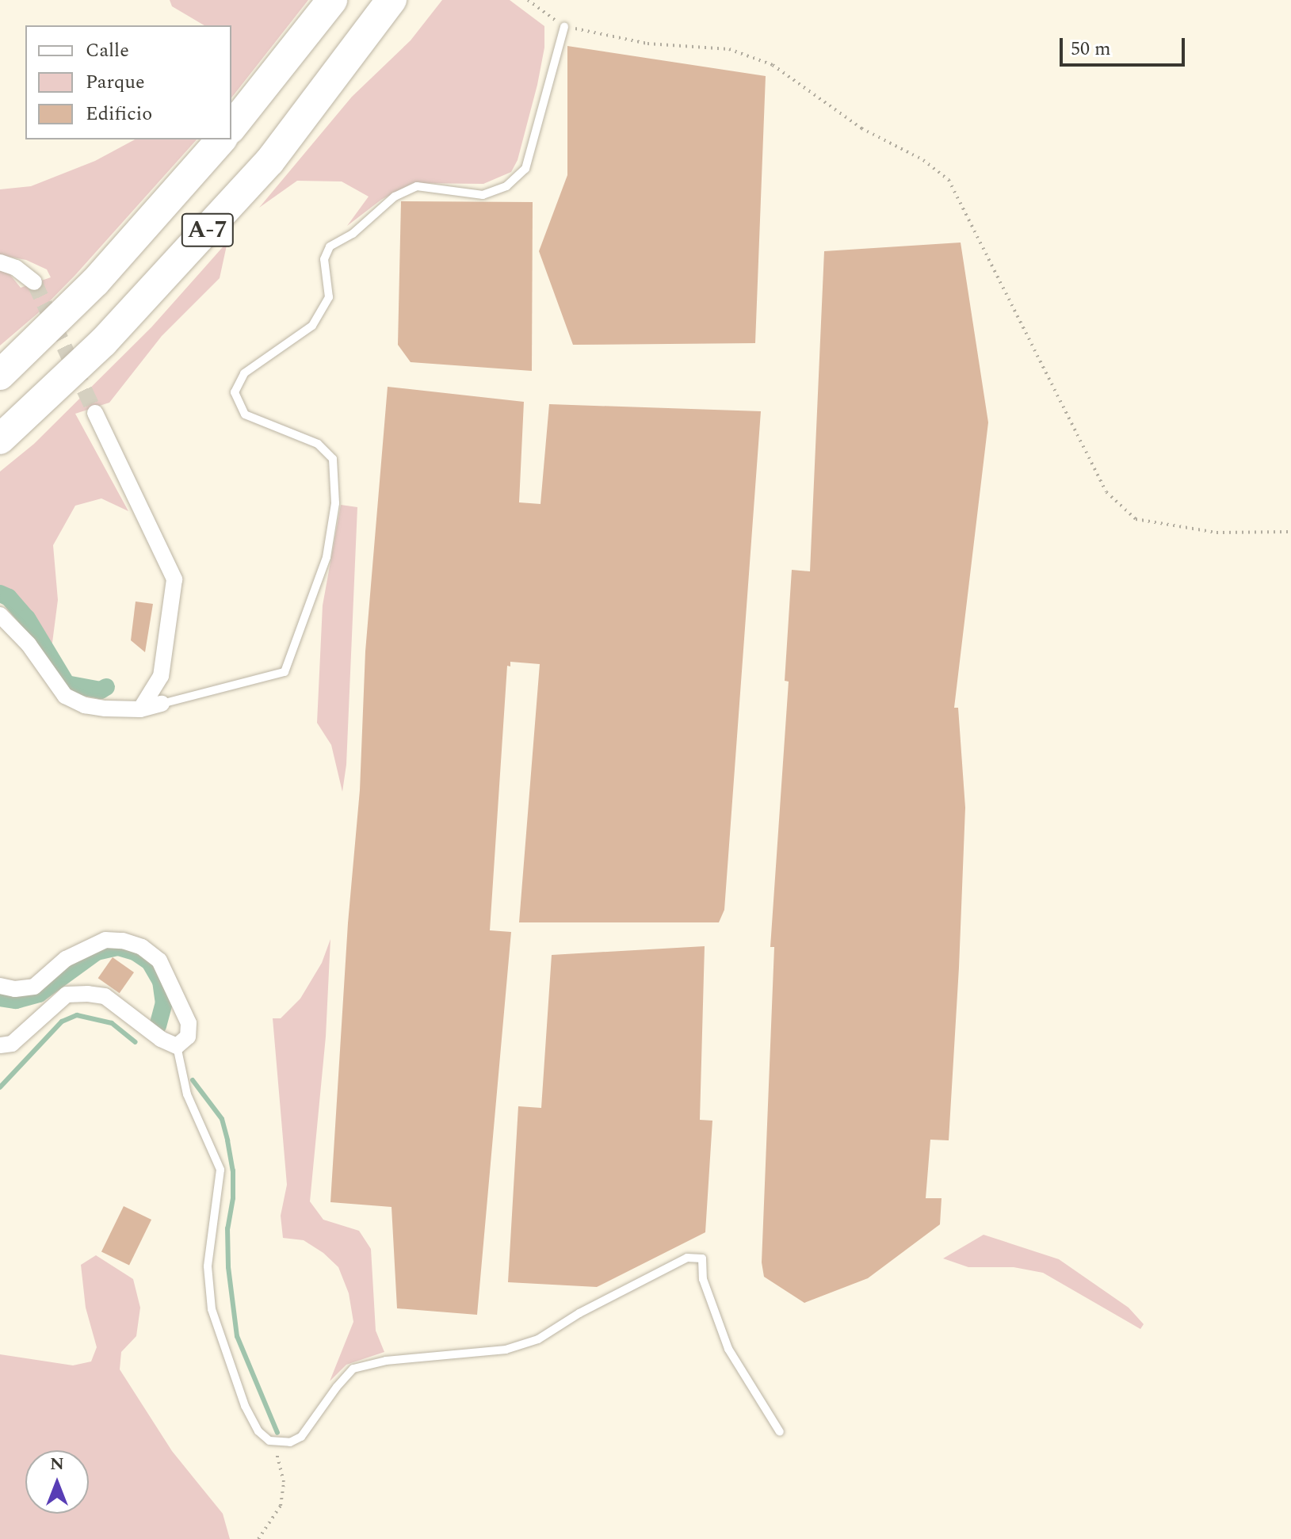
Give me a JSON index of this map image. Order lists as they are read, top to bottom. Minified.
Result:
{"streets":{"highway":["A-7"]},"legend":["Calle","Parque","Edificio"],"scale_bar":"50 m","north":"top"}
